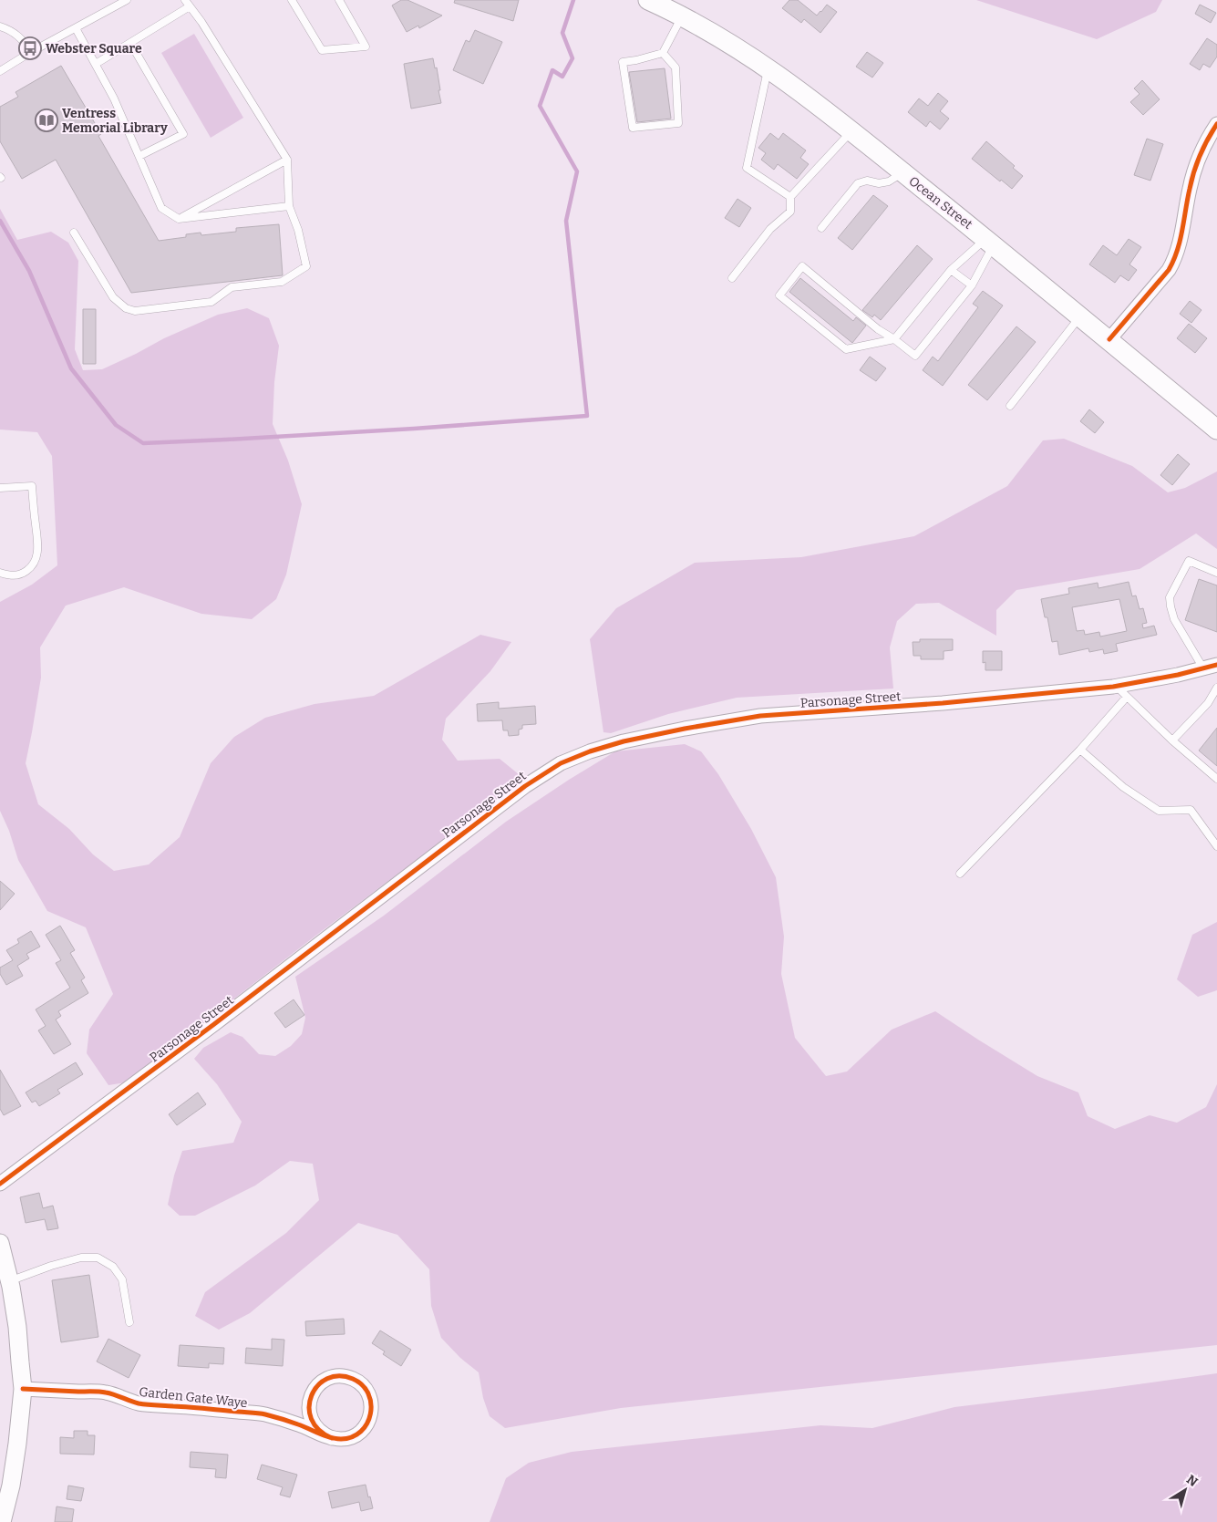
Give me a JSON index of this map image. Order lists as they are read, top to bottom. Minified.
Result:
{"streets":{"main road":["Ocean Street"],"street":["Parsonage Street","Garden Gate Waye"]},"places":{"bus stop":["Webster Square"],"library":["Ventress Memorial Library"]},"north":"top right"}
